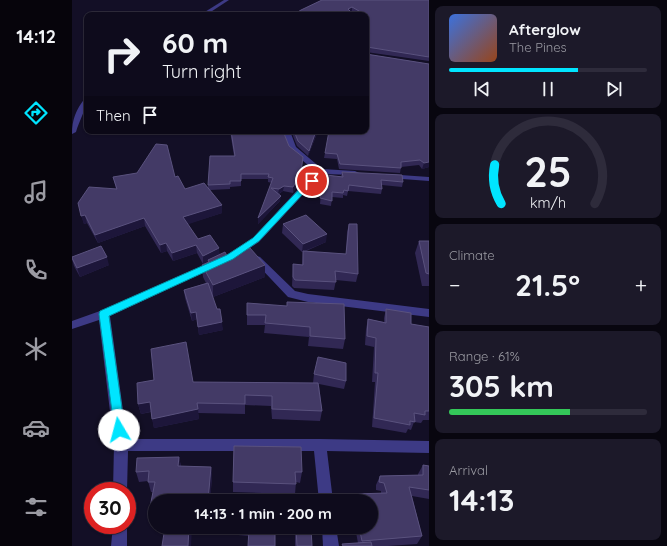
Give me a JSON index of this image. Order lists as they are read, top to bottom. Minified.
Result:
{"page":{"tabs":"14:12","turn":["60 m","Turn right"],"song":["Afterglow","The Pines"],"then":"Then","tile":["Climate",["Range · 61%","305 km"],["Arrival","14:13"]],"heat":["−","21.5°","+"],"limit":"30","trip":"14:13 · 1 min · 200 m","gauge":["25","km/h"]}}
